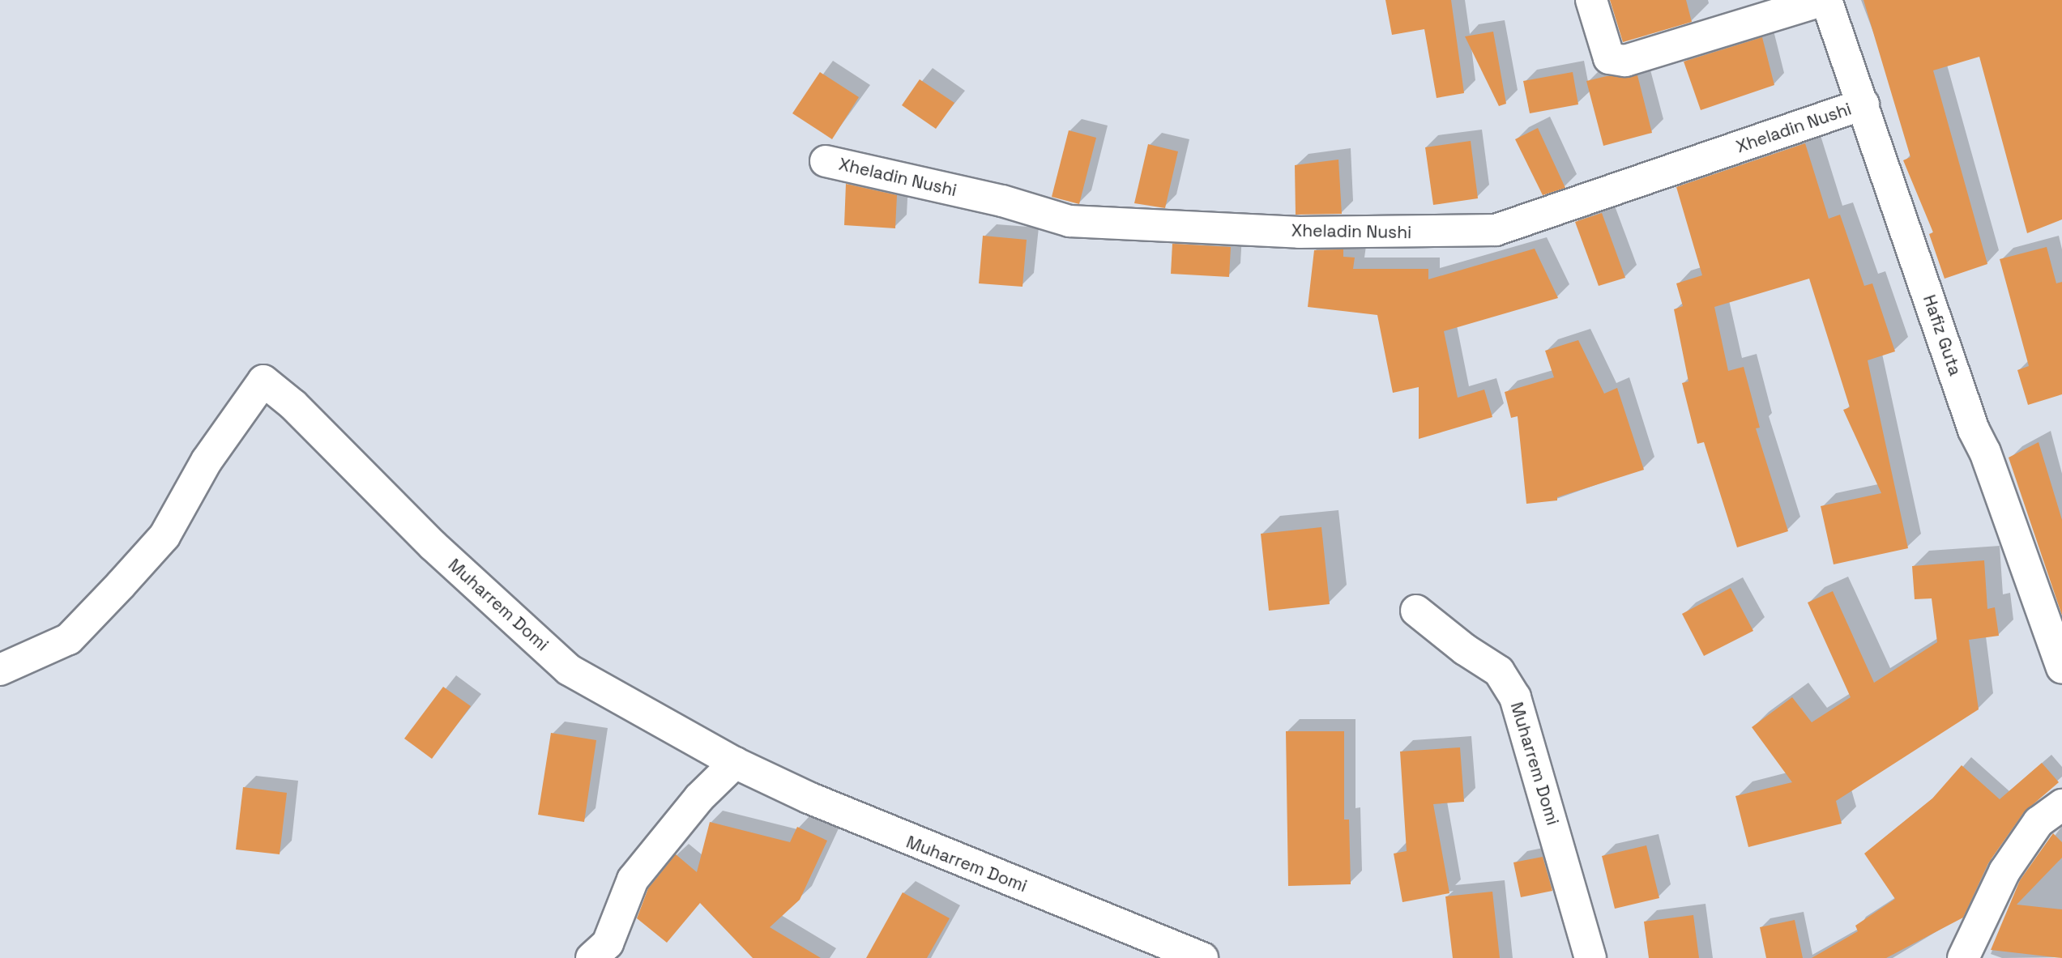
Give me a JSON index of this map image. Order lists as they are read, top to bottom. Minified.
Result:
{"streets":{"street":["Xheladin Nushi","Hafiz Guta","Muharrem Domi"]},"crossings":[["Xheladin Nushi","Hafiz Guta"]]}
